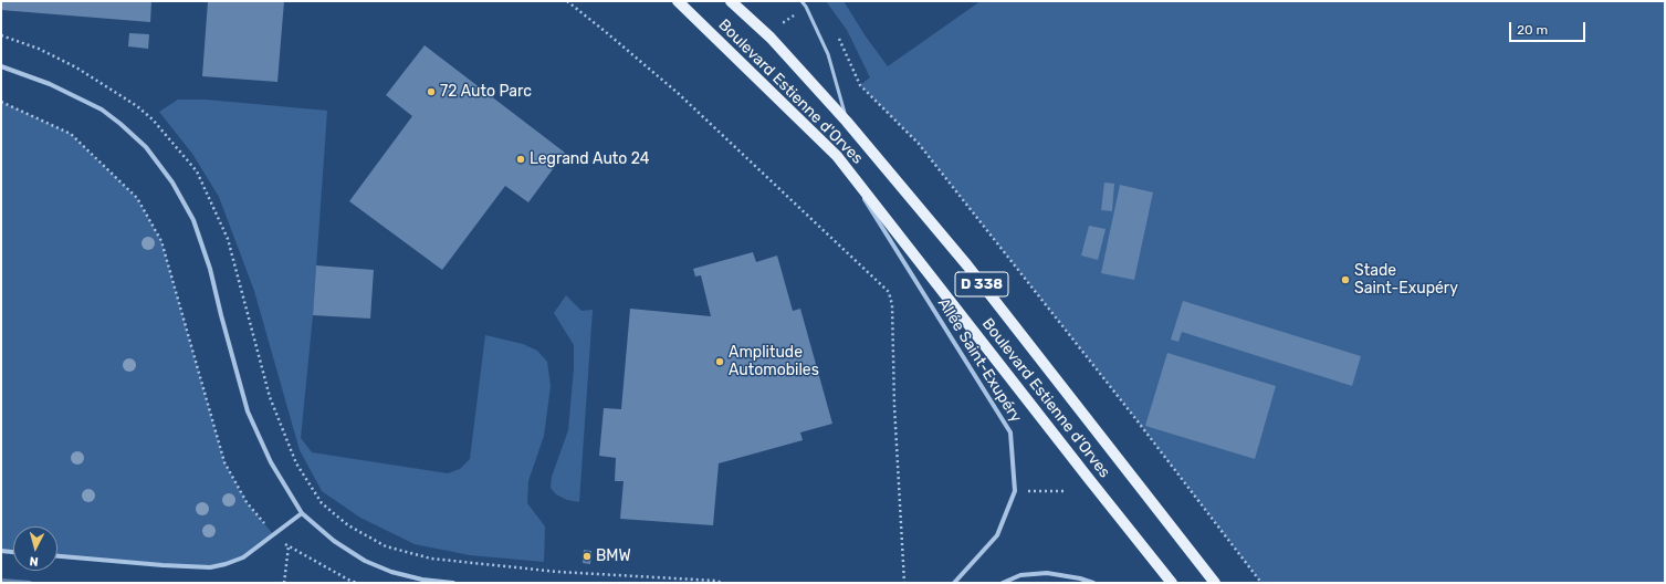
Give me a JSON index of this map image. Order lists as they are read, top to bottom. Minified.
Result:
{"streets":{"main road":["Boulevard Estienne d'Orves","D 338"],"street":["Allée Saint-Exupéry"]},"crossings":[["Boulevard Estienne d'Orves","Allée Saint-Exupéry"]],"places":["72 Auto Parc","Legrand Auto 24","Stade Saint-Exupéry","Amplitude Automobiles","BMW"],"scale_bar":"20 m","north":"bottom"}
